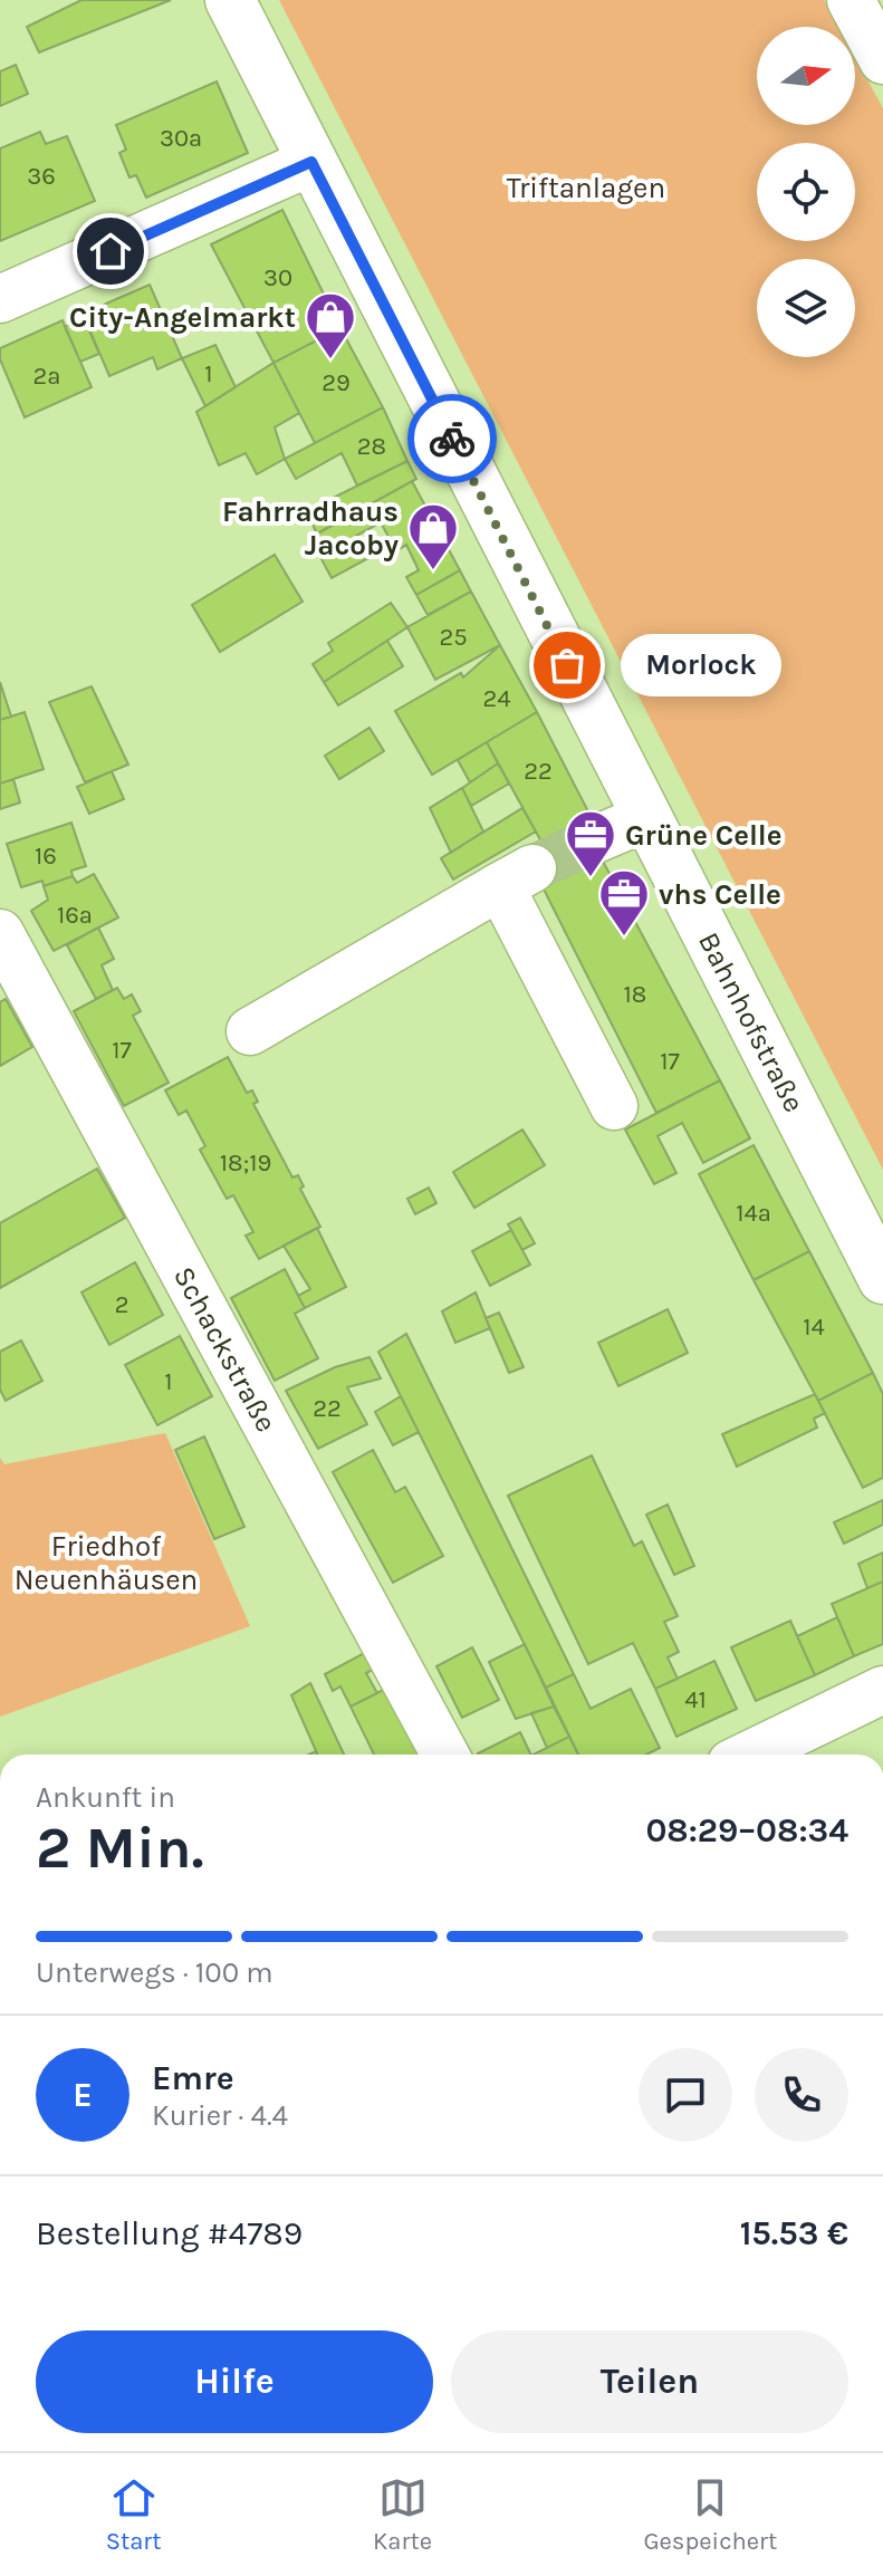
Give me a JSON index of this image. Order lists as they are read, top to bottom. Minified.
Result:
{"streets":{"main road":["Bahnhofstraße"],"street":["Schackstraße"]},"parks":["Triftanlagen","Friedhof Neuenhäusen"],"places":{"shop":["City-Angelmarkt","Fahrradhaus Jacoby"],"other":["Morlock"],"office":["Grüne Celle","vhs Celle"]},"house_numbers":["30a","36","30","1","2a","29","28","25","24","22","16","16a","18","17","17","18;19","14a","2","14","1","22","41"],"north":"right","page":{"bubble":"Morlock","heading":["2 Min.","Ankunft in","08:29–08:34"],"panel":["Emre","Kurier · 4.4","Bestellung #4789","15.53 €"],"bar":"Unterwegs · 100 m","round":"E","buttons":["Hilfe","Teilen"],"tabs":["Start","Karte","Gespeichert"]}}
